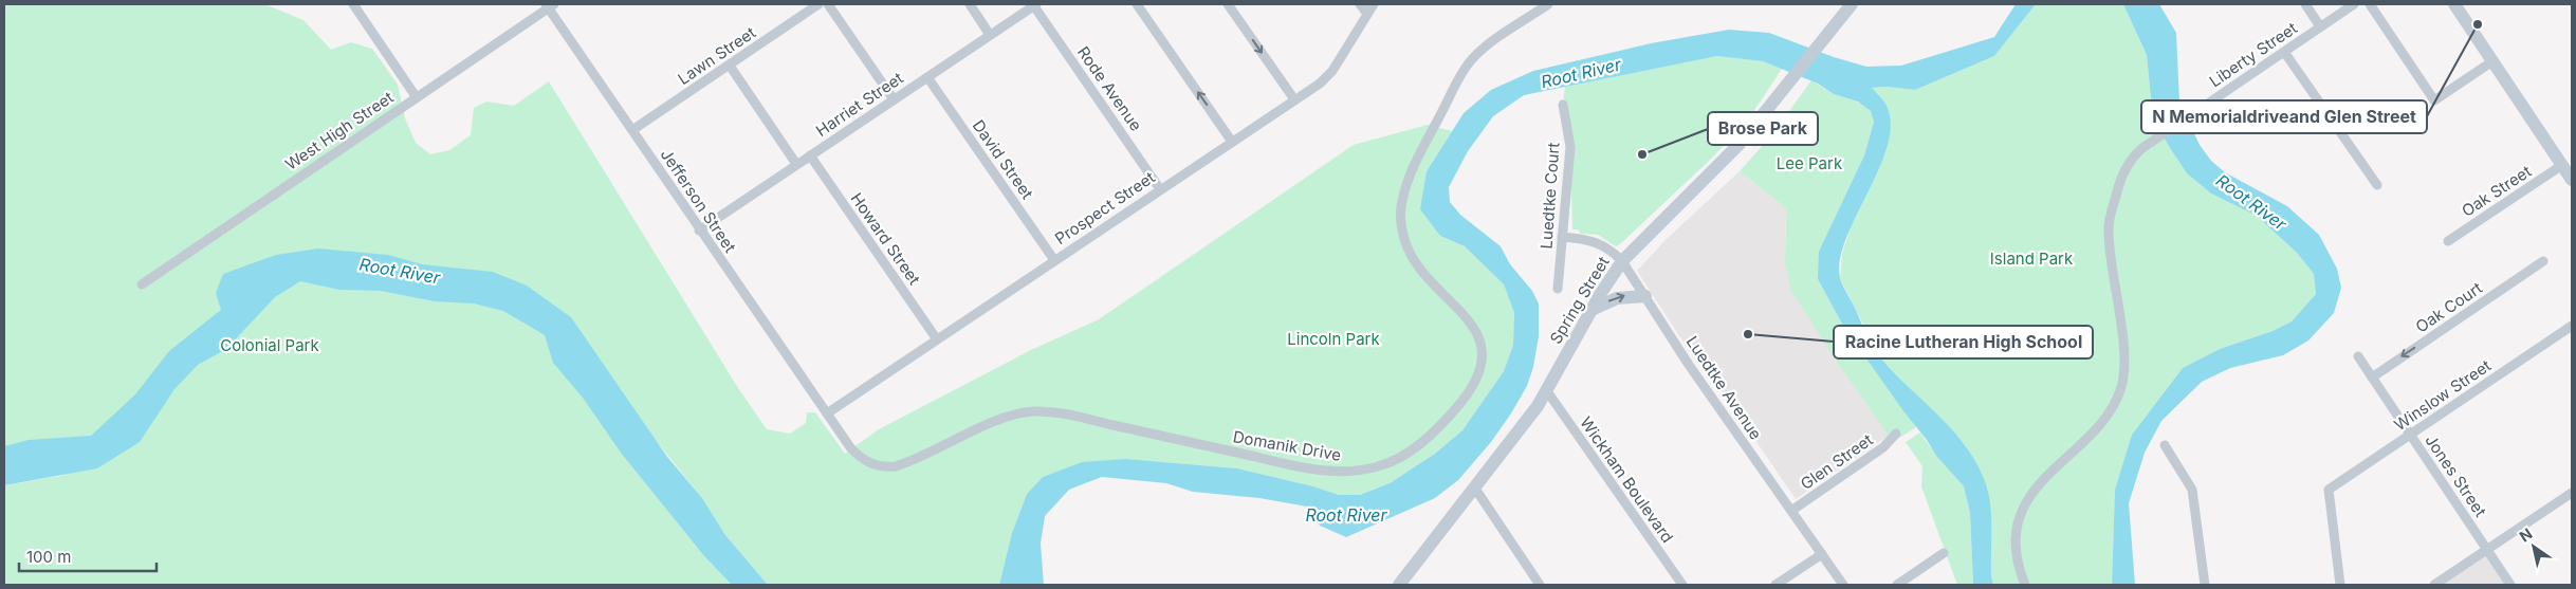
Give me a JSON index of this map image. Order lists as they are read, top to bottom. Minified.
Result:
{"streets":{"main road":["Spring Street"],"street":["Liberty Street","Lawn Street","Rode Avenue","Harriet Street","West High Street","David Street","Oak Street","Luedtke Court","Jefferson Street","Prospect Street","Howard Street","Oak Court","Luedtke Avenue","Winslow Street","Domanik Drive","Glen Street","Jones Street","Wickham Boulevard"]},"crossings":[["Lawn Street","Jefferson Street"],["Rode Avenue","Harriet Street"],["Rode Avenue","Prospect Street"],["Harriet Street","David Street"],["Harriet Street","Jefferson Street"],["Harriet Street","Howard Street"],["West High Street","Jefferson Street"],["David Street","Prospect Street"],["Luedtke Court","Luedtke Avenue"],["Jefferson Street","Prospect Street"],["Jefferson Street","Domanik Drive"],["Prospect Street","Howard Street"],["Prospect Street","Domanik Drive"],["Spring Street","Luedtke Avenue"],["Spring Street","Wickham Boulevard"],["Oak Court","Jones Street"],["Luedtke Avenue","Glen Street"],["Winslow Street","Jones Street"]],"one_way":["Oak Court"],"water":["Root River"],"parks":["Lee Park","Island Park","Lincoln Park","Colonial Park"],"places":["N Memorialdriveand Glen Street","Brose Park","Racine Lutheran High School"],"scale_bar":"100 m","north":"top left"}
